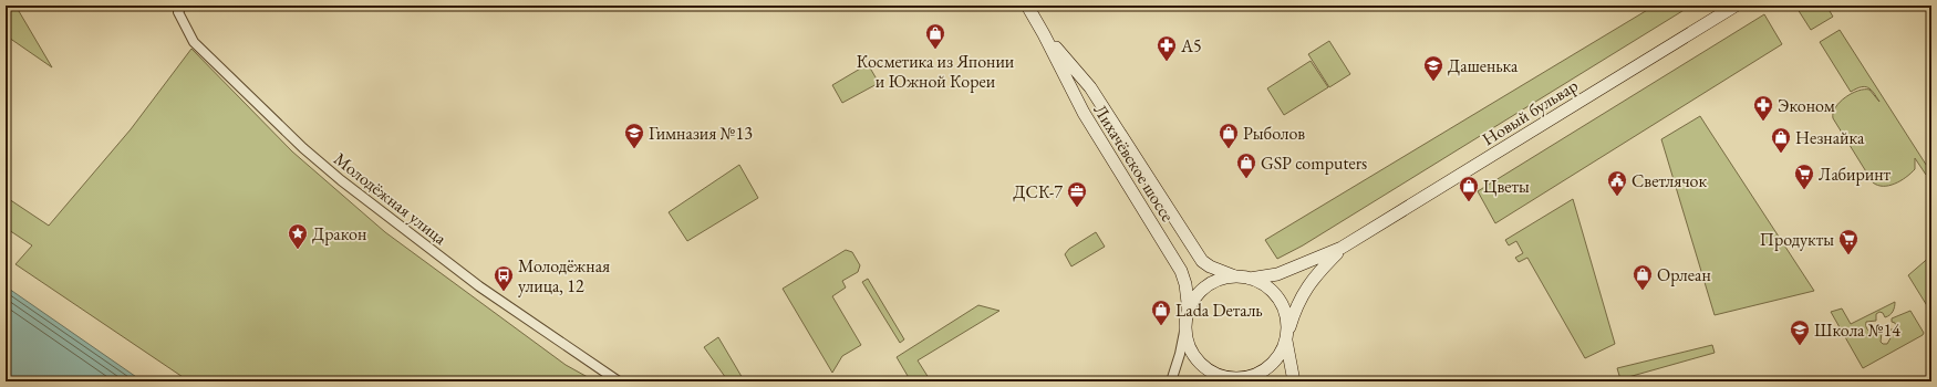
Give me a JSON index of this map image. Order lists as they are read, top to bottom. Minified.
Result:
{"streets":{"main road":["Новый бульвар","Лихачёвское шоссе"],"street":["Молодёжная улица"]},"crossings":[["Новый бульвар","Лихачёвское шоссе"]],"places":{"shop":["Косметика из Японии и Южной Кореи","Рыболов","Незнайка","GSP computers","Цветы","Орлеан","Lada Dеталь"],"pharmacy":["А5","Эконом"],"school or university":["Дашенька","Гимназия №13","Школа №14"],"supermarket":["Лабиринт","Продукты"],"public building":["Светлячок"],"office":["ДСК-7"],"place":["Дракон"],"bus stop":["Молодёжная улица, 12"]}}
